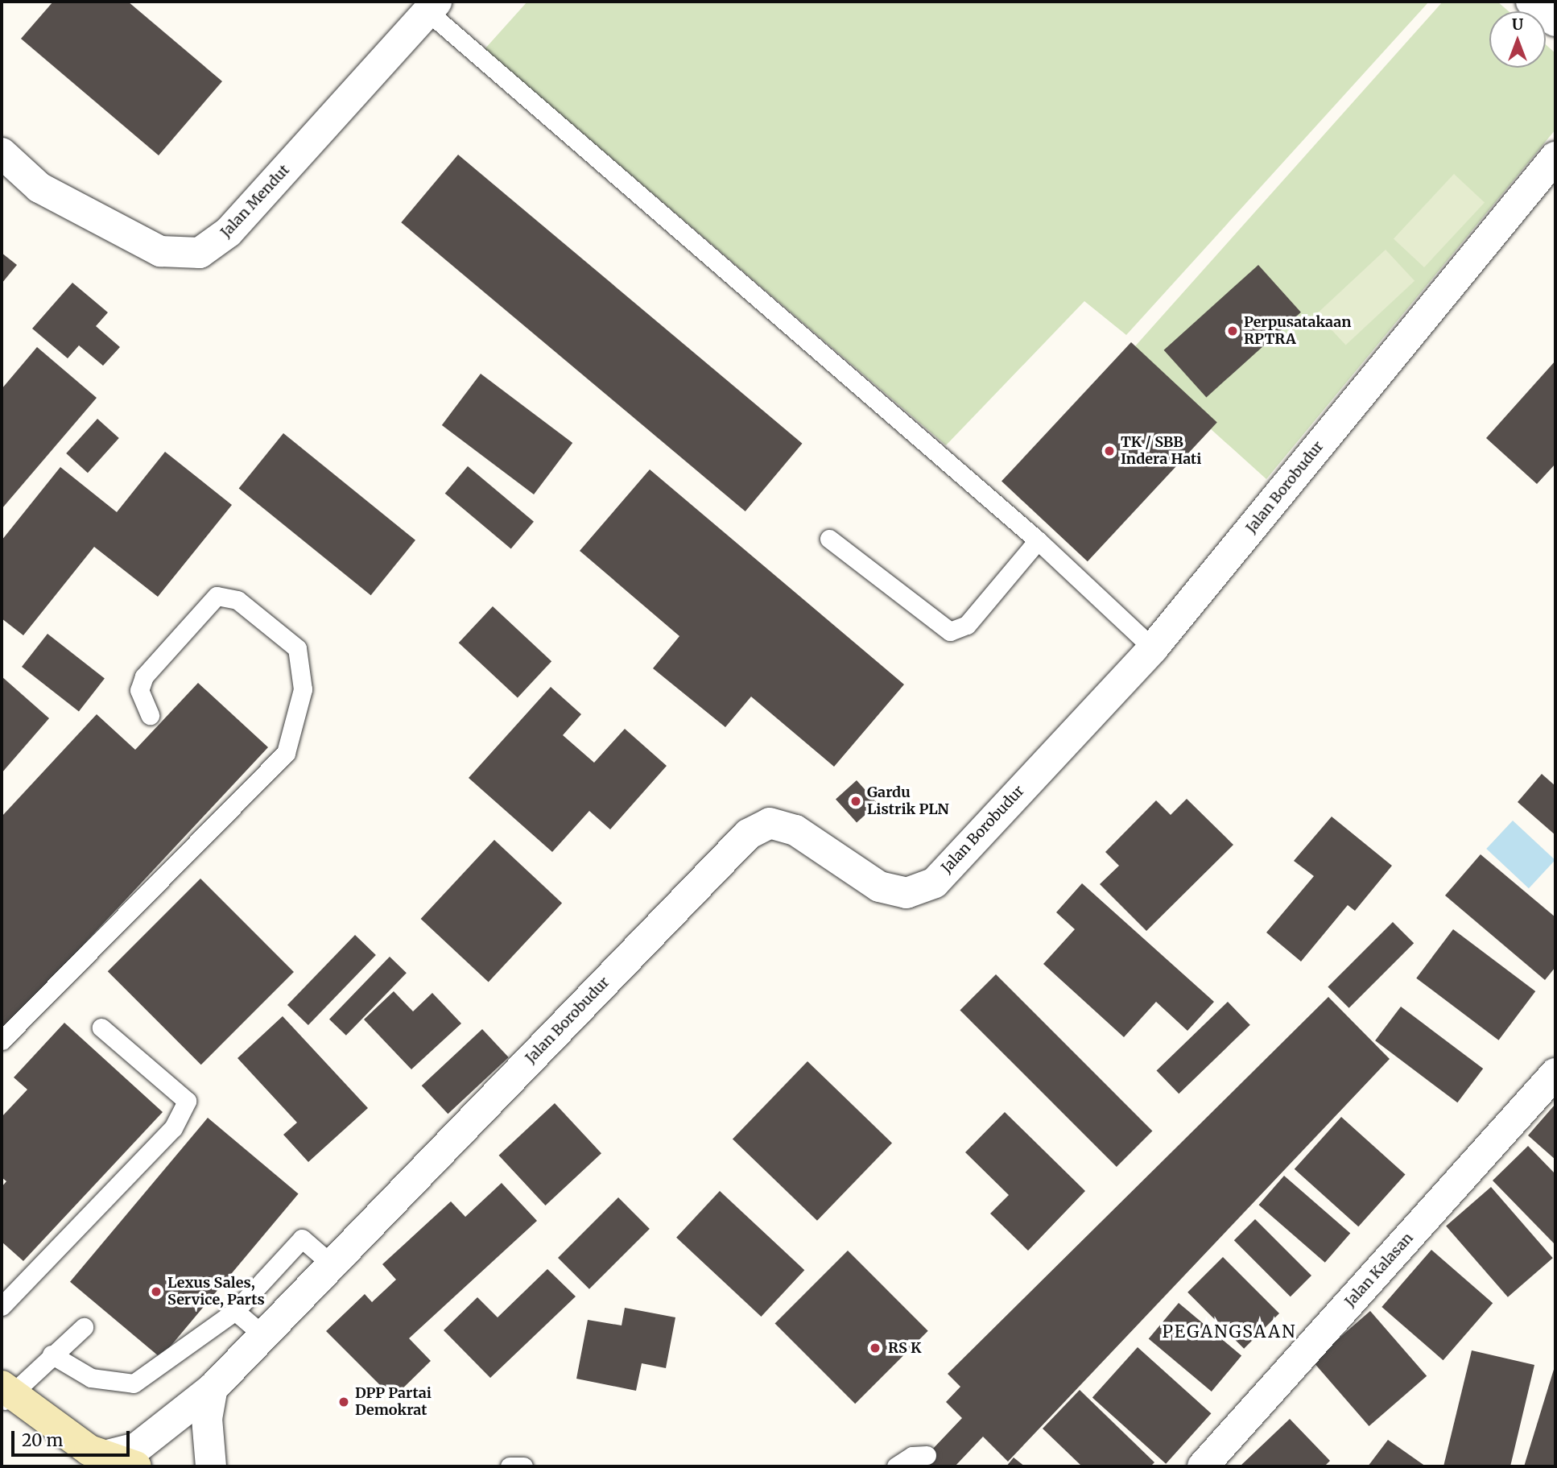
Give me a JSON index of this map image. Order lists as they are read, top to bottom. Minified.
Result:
{"streets":{"street":["Jalan Mendut","Jalan Borobudur","Jalan Kalasan"]},"districts":["PEGANGSAAN"],"places":["Perpusatakaan RPTRA","TK / SBB Indera Hati","Gardu Listrik PLN","Lexus Sales, Service, Parts","RS K","DPP Partai Demokrat"],"scale_bar":"20 m","north":"top"}
